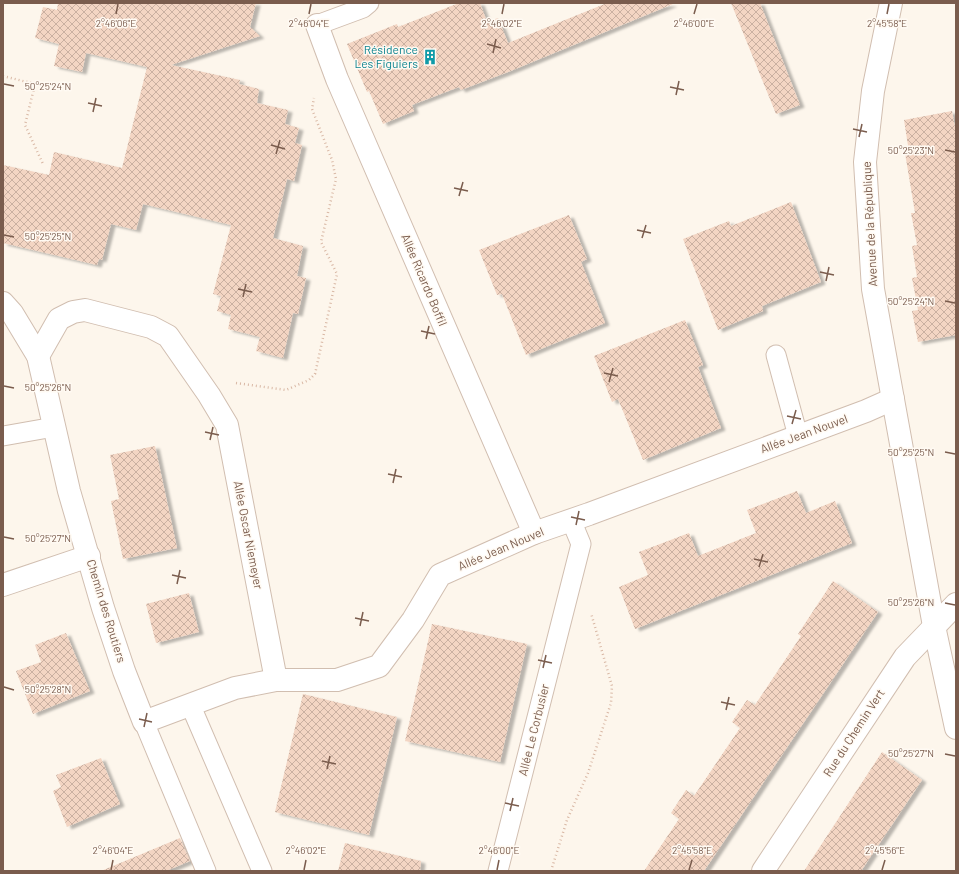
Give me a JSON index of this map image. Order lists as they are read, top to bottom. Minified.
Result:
{"streets":{"street":["Avenue de la République","Allée Ricardo Boffil","Allée Jean Nouvel","Allée Oscar Niemeyer","Chemin des Routiers","Rue du Chemin Vert"],"lane":["Allée Le Corbusier"]},"crossings":[["Avenue de la République","Allée Jean Nouvel"],["Avenue de la République","Rue du Chemin Vert"],["Allée Ricardo Boffil","Allée Jean Nouvel"],["Allée Jean Nouvel","Allée Oscar Niemeyer"],["Allée Jean Nouvel","Chemin des Routiers"],["Allée Jean Nouvel","Allée Le Corbusier"],["Allée Oscar Niemeyer","Chemin des Routiers"]],"places":{"building":["Résidence Les Figuiers"]},"coordinates":["2°46'06\"E","2°46'04\"E","2°46'02\"E","2°46'00\"E","2°45'58\"E","50°25'24\"N","50°25'23\"N","50°25'25\"N","50°25'26\"N","50°25'27\"N","50°25'28\"N","2°45'56\"E"]}
